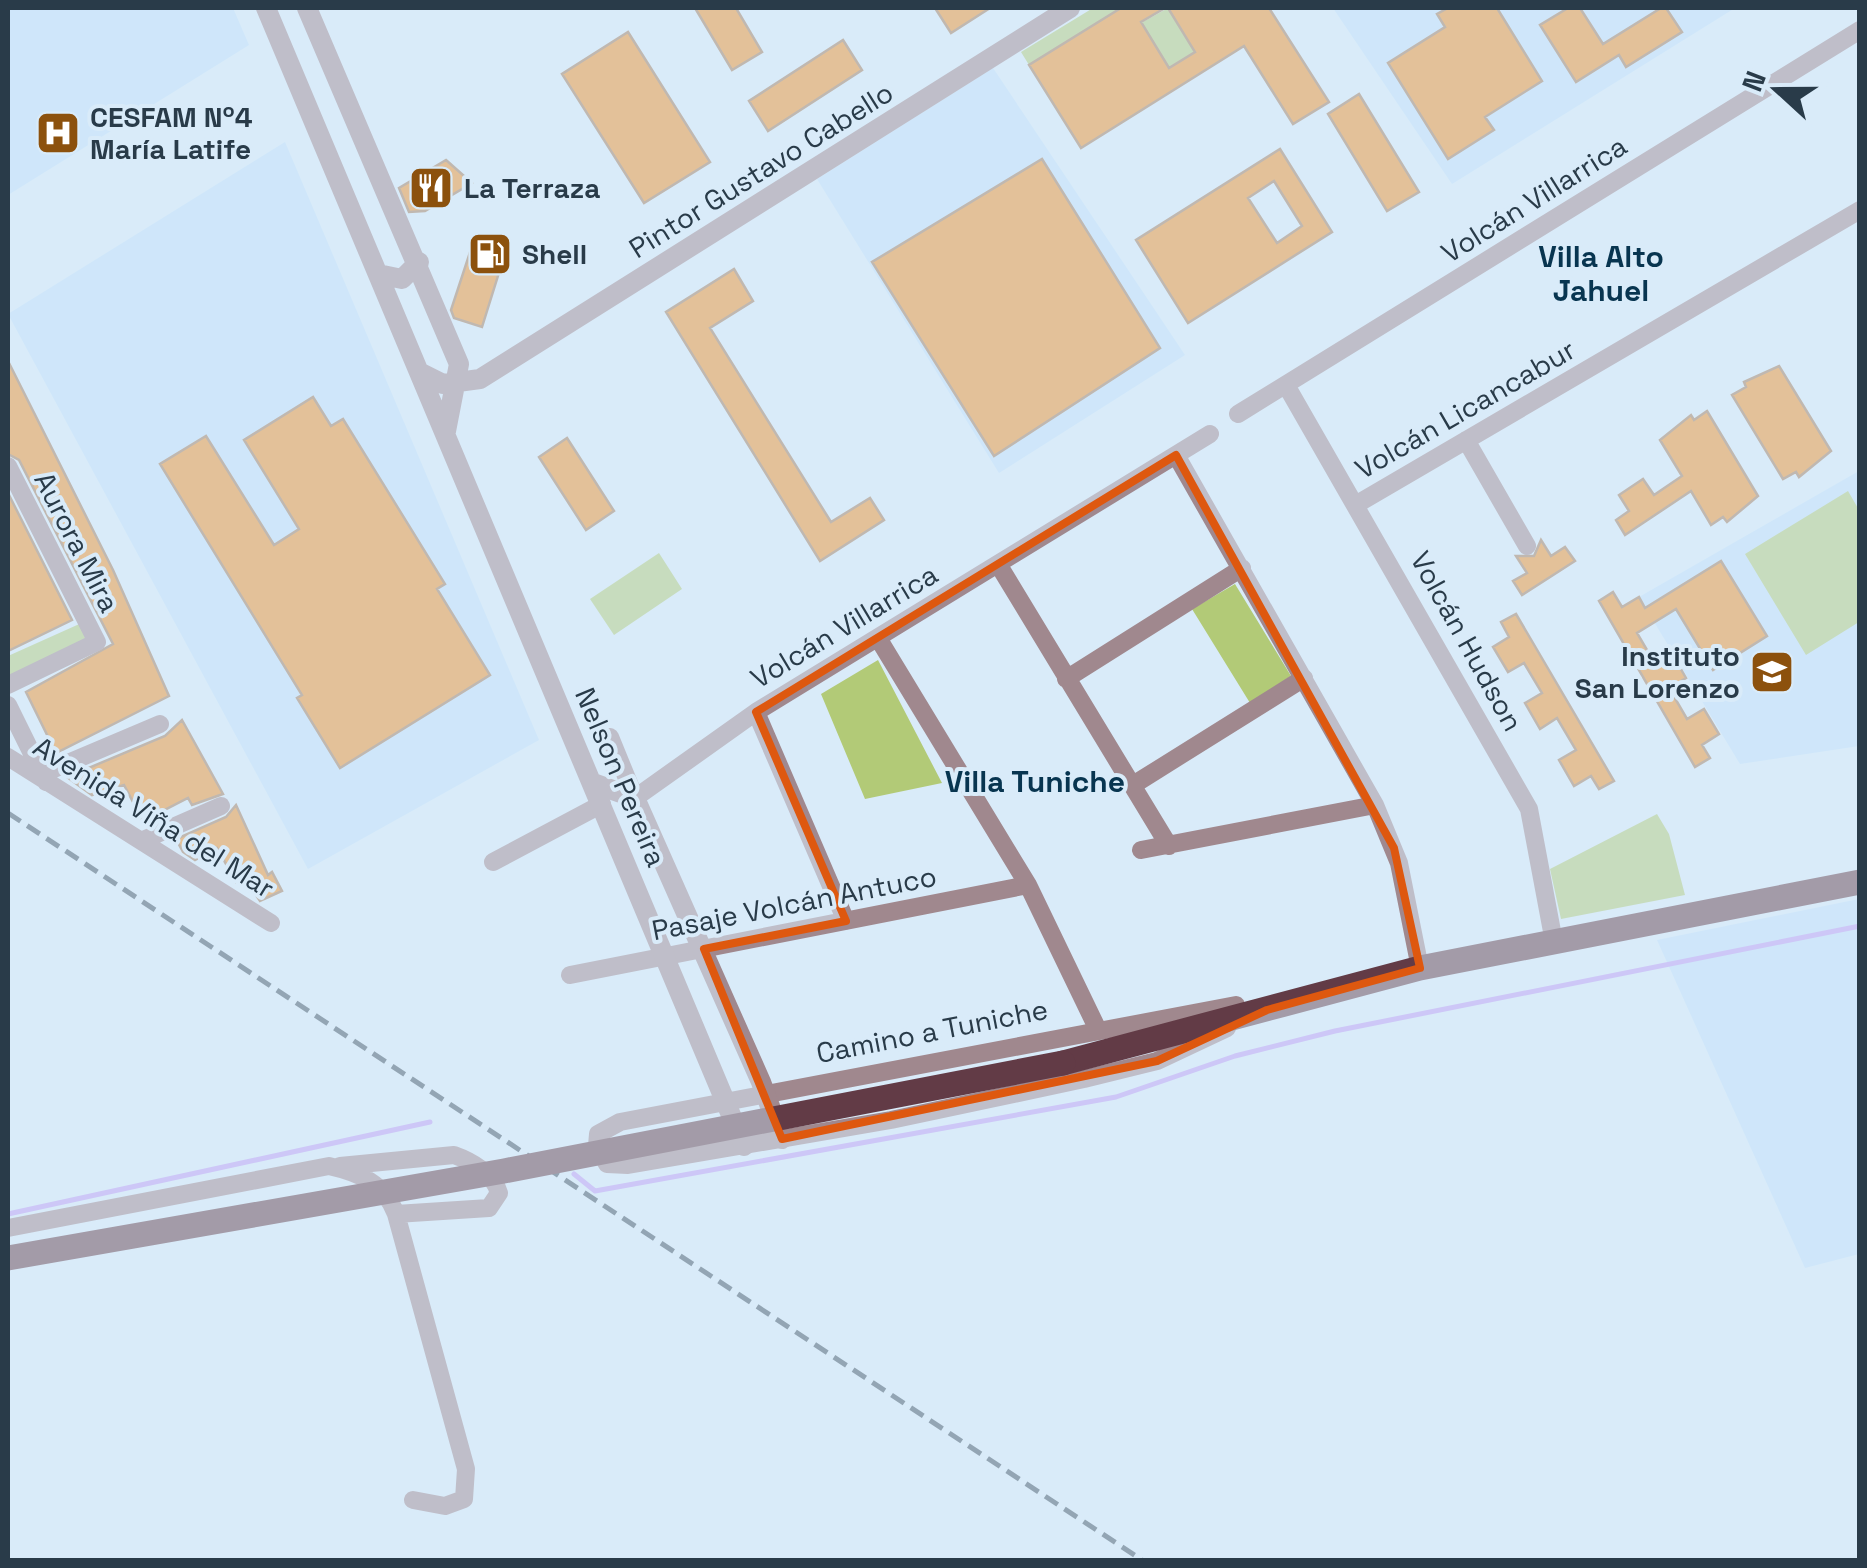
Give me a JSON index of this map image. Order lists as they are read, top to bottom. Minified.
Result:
{"streets":{"main road":["Camino a Tuniche"],"street":["Pintor Gustavo Cabello","Volcán Villarrica","Volcán Licancabur","Aurora Mira","Volcán Hudson","Nelson Pereira","Avenida Viña del Mar","Pasaje Volcán Antuco"]},"crossings":[["Volcán Villarrica","Volcán Hudson"],["Volcán Villarrica","Nelson Pereira"],["Volcán Licancabur","Volcán Hudson"],["Volcán Hudson","Camino a Tuniche"],["Nelson Pereira","Pasaje Volcán Antuco"],["Nelson Pereira","Camino a Tuniche"]],"districts":["Villa Alto Jahuel","Villa Tuniche"],"places":{"hospital":["CESFAM Nº4 María Latife"],"restaurant":["La Terraza"],"fuel station":["Shell"],"school or university":["Instituto San Lorenzo"]},"north":"left"}
